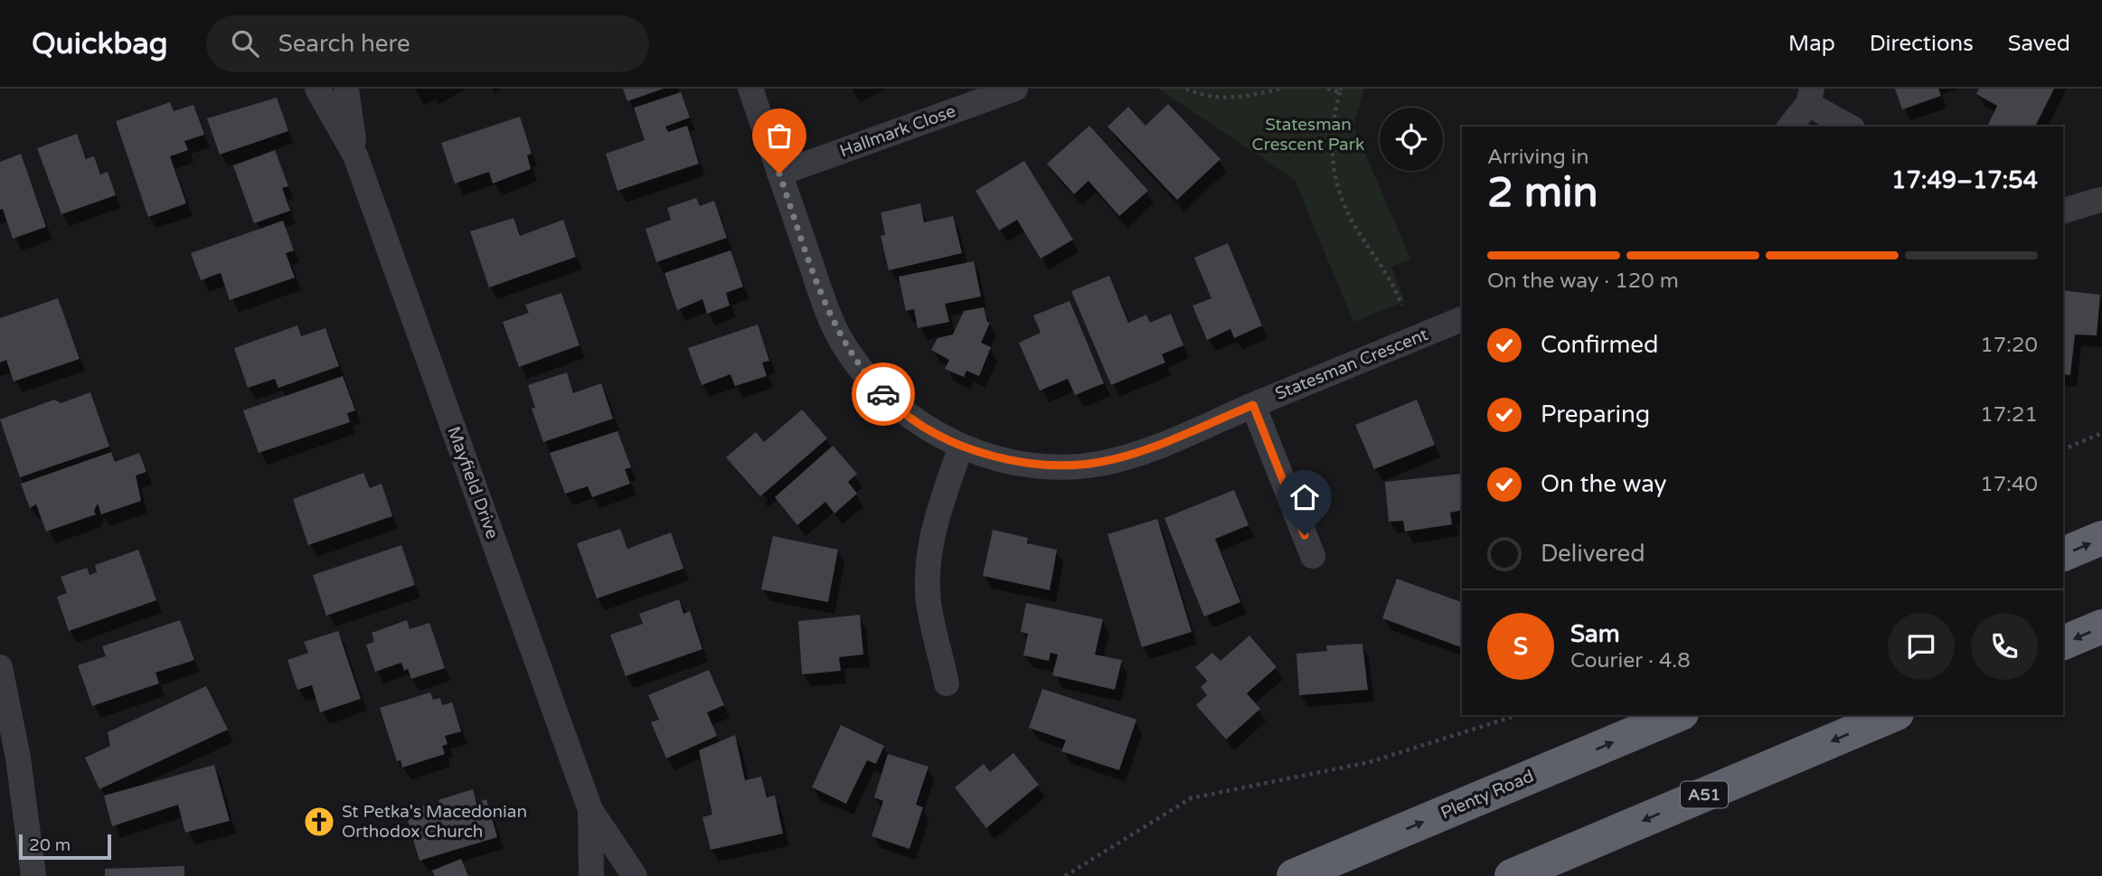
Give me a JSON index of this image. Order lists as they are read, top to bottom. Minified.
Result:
{"streets":{"highway":["Plenty Road","A51"],"street":["Hallmark Close","Statesman Crescent","Mayfield Drive"]},"crossings":[["Hallmark Close","Statesman Crescent"]],"parks":["Statesman Crescent Park"],"places":{"church":["St Petka's Macedonian Orthodox Church"]},"scale_bar":"20 m","page":{"header":"Quickbag","search":"Search here","nav":["Map","Directions","Saved"],"heading":["2 min","Arriving in","17:49–17:54"],"panel":["Sam","Courier · 4.8"],"bar":"On the way · 120 m","list":[["Confirmed","17:20"],["Preparing","17:21"],["On the way","17:40"],"Delivered"],"round":"S","scale":"20 m"}}
